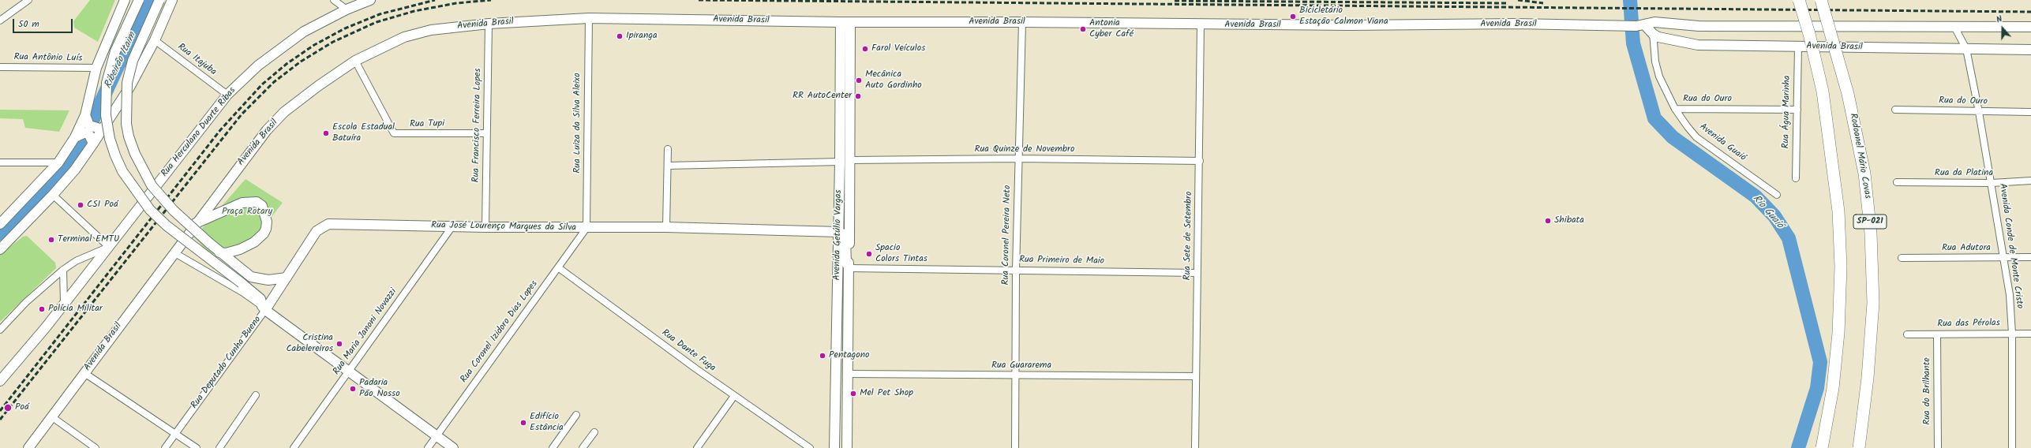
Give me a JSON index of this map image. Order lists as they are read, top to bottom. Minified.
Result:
{"streets":{"highway":["Rodoanel Mário Covas","SP-021"],"main road":["Avenida Brasil","Rua Herculano Duarte Ribas","Rua José Lourenço Marques da Silva","Avenida Getúlio Vargas","Rua Deputado Cunha Bueno"],"street":["Rua Antônio Luís","Rua Itajuba","Rua do Ouro","Rua Água Marinha","Rua Luiza da Silva Aleixo","Rua Tupi","Rua Francisco Ferreira Lopes","Avenida Guaió","Rua Quinze de Novembro","Rua da Platina","Rua Coronel Pereira Neto","Rua Sete de Setembro","Avenida Conde de Monte Cristo","Rua Adutora","Rua Primeiro de Maio","Rua das Pérolas","Rua Maria Janoni Novazzi","Rua Coronel Izidoro Dias Lopes","Rua Dante Fuga","Rua Guararema","Rua do Brilhante"]},"crossings":[["Avenida Brasil","Rua Água Marinha"],["Avenida Brasil","Rua Luiza da Silva Aleixo"],["Avenida Brasil","Rua Tupi"],["Avenida Brasil","Rua Francisco Ferreira Lopes"],["Avenida Brasil","Avenida Guaió"],["Avenida Brasil","Avenida Getúlio Vargas"],["Avenida Brasil","Rua Coronel Pereira Neto"],["Avenida Brasil","Rua Sete de Setembro"],["Avenida Brasil","Avenida Conde de Monte Cristo"],["Rua Itajuba","Rua Herculano Duarte Ribas"],["Rua do Ouro","Rua Água Marinha"],["Rua do Ouro","Avenida Guaió"],["Rua do Ouro","Avenida Conde de Monte Cristo"],["Rua Luiza da Silva Aleixo","Rua José Lourenço Marques da Silva"],["Rua Luiza da Silva Aleixo","Rua Coronel Izidoro Dias Lopes"],["Rua Tupi","Rua Francisco Ferreira Lopes"],["Rua Francisco Ferreira Lopes","Rua José Lourenço Marques da Silva"],["Rua Quinze de Novembro","Avenida Getúlio Vargas"],["Rua Quinze de Novembro","Rua Coronel Pereira Neto"],["Rua Quinze de Novembro","Rua Sete de Setembro"],["Rua da Platina","Avenida Conde de Monte Cristo"],["Rua José Lourenço Marques da Silva","Avenida Getúlio Vargas"],["Rua José Lourenço Marques da Silva","Rua Maria Janoni Novazzi"],["Rua José Lourenço Marques da Silva","Rua Coronel Izidoro Dias Lopes"],["Rua José Lourenço Marques da Silva","Rua Deputado Cunha Bueno"],["Avenida Getúlio Vargas","Rua Primeiro de Maio"],["Avenida Getúlio Vargas","Rua Guararema"],["Rua Coronel Pereira Neto","Rua Primeiro de Maio"],["Rua Coronel Pereira Neto","Rua Guararema"],["Rua Sete de Setembro","Rua Primeiro de Maio"],["Rua Sete de Setembro","Rua Guararema"],["Avenida Conde de Monte Cristo","Rua Adutora"],["Avenida Conde de Monte Cristo","Rua das Pérolas"],["Rua das Pérolas","Rua do Brilhante"],["Rua Coronel Izidoro Dias Lopes","Rua Dante Fuga"]],"water":["Ribeirão Itaim","Rio Guaió"],"parks":["Praça Rotary"],"places":["Bicicletário Estação Calmon Viana","Antonia Cyber Café","Ipiranga","Farol Veículos","Mecânica Auto Gordinho","RR AutoCenter","Escola Estadual Batuíra","CSI Poá","Shibata","Terminal EMTU","Spacio Colors Tintas","Polícia Militar","Cristina Cabelereiros","Pentagono","Padaria Pão Nosso","Mel Pet Shop","Poá","Edifício Estância"],"scale_bar":"50 m","north":"top"}
